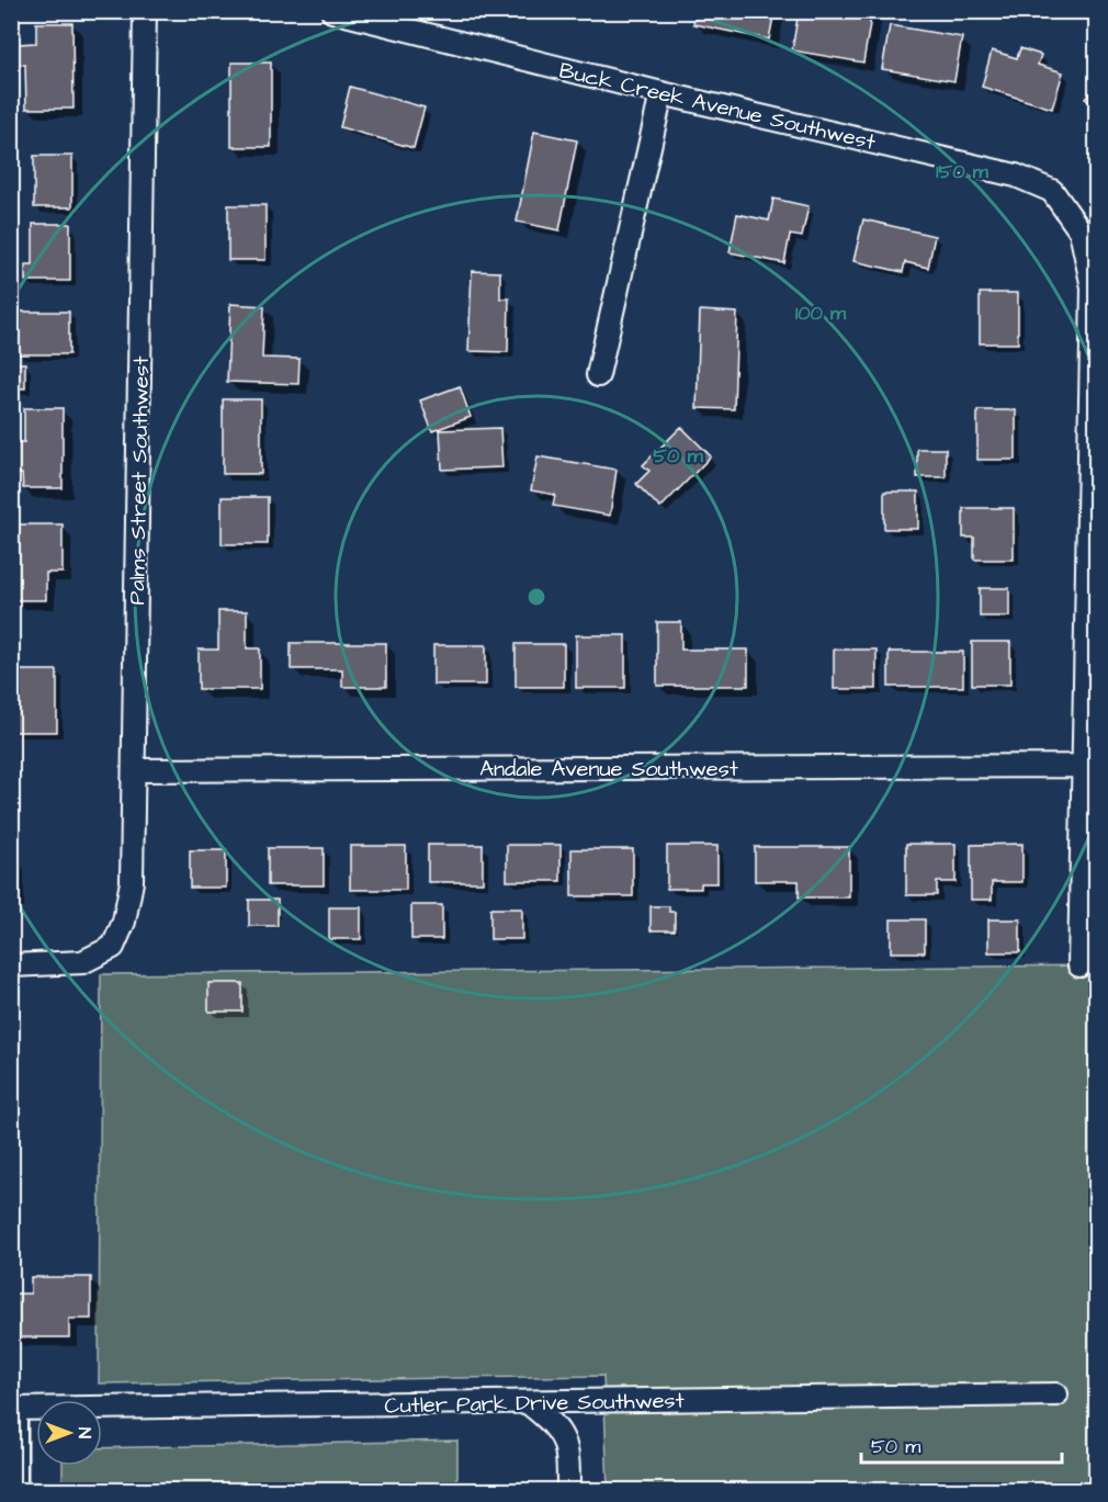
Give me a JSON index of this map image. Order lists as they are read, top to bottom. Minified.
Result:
{"streets":{"street":["Buck Creek Avenue Southwest","Palms Street Southwest","Andale Avenue Southwest","Cutler Park Drive Southwest"]},"crossings":[["Buck Creek Avenue Southwest","Andale Avenue Southwest"],["Palms Street Southwest","Andale Avenue Southwest"]],"scale_bar":"50 m","north":"right","rings":["150 m","100 m","50 m"]}
